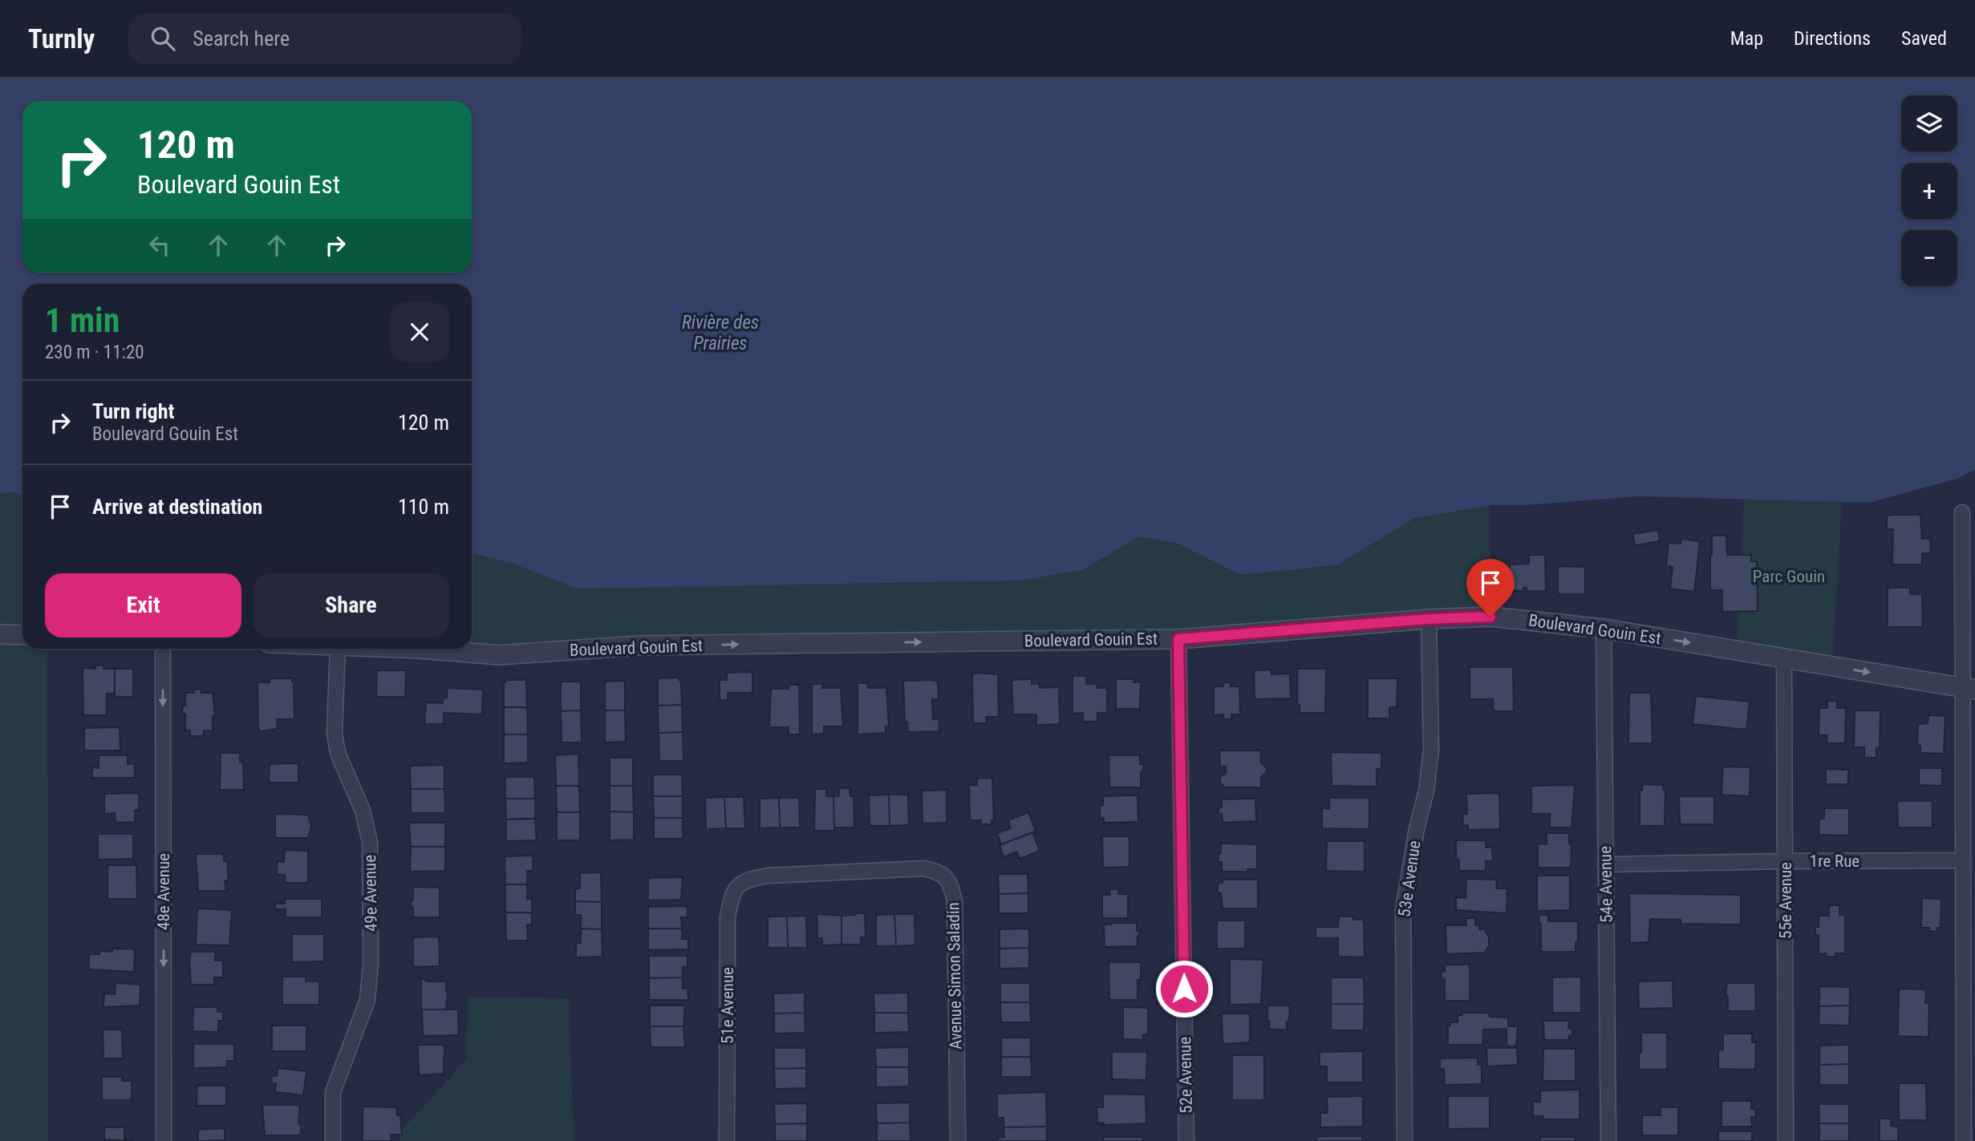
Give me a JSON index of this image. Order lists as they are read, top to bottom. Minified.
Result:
{"streets":{"street":["Boulevard Gouin Est","1re Rue","53e Avenue","54e Avenue","48e Avenue","49e Avenue","55e Avenue","Avenue Simon Saladin","51e Avenue","52e Avenue"]},"crossings":[["Boulevard Gouin Est","53e Avenue"],["Boulevard Gouin Est","54e Avenue"],["Boulevard Gouin Est","55e Avenue"],["Boulevard Gouin Est","52e Avenue"],["1re Rue","54e Avenue"],["1re Rue","55e Avenue"],["Avenue Simon Saladin","51e Avenue"]],"one_way":["Boulevard Gouin Est","48e Avenue"],"water":["Rivière des Prairies"],"parks":["Parc Gouin"],"page":{"header":"Turnly","search":"Search here","nav":["Map","Directions","Saved"],"map_buttons":["+","−"],"turn":["120 m","Boulevard Gouin Est"],"heading":["1 min","230 m · 11:20"],"list":[{"name":"Turn right","note":"Boulevard Gouin Est","value":"120 m"},{"name":"Arrive at destination","value":"110 m"}],"buttons":["Exit","Share"]}}
